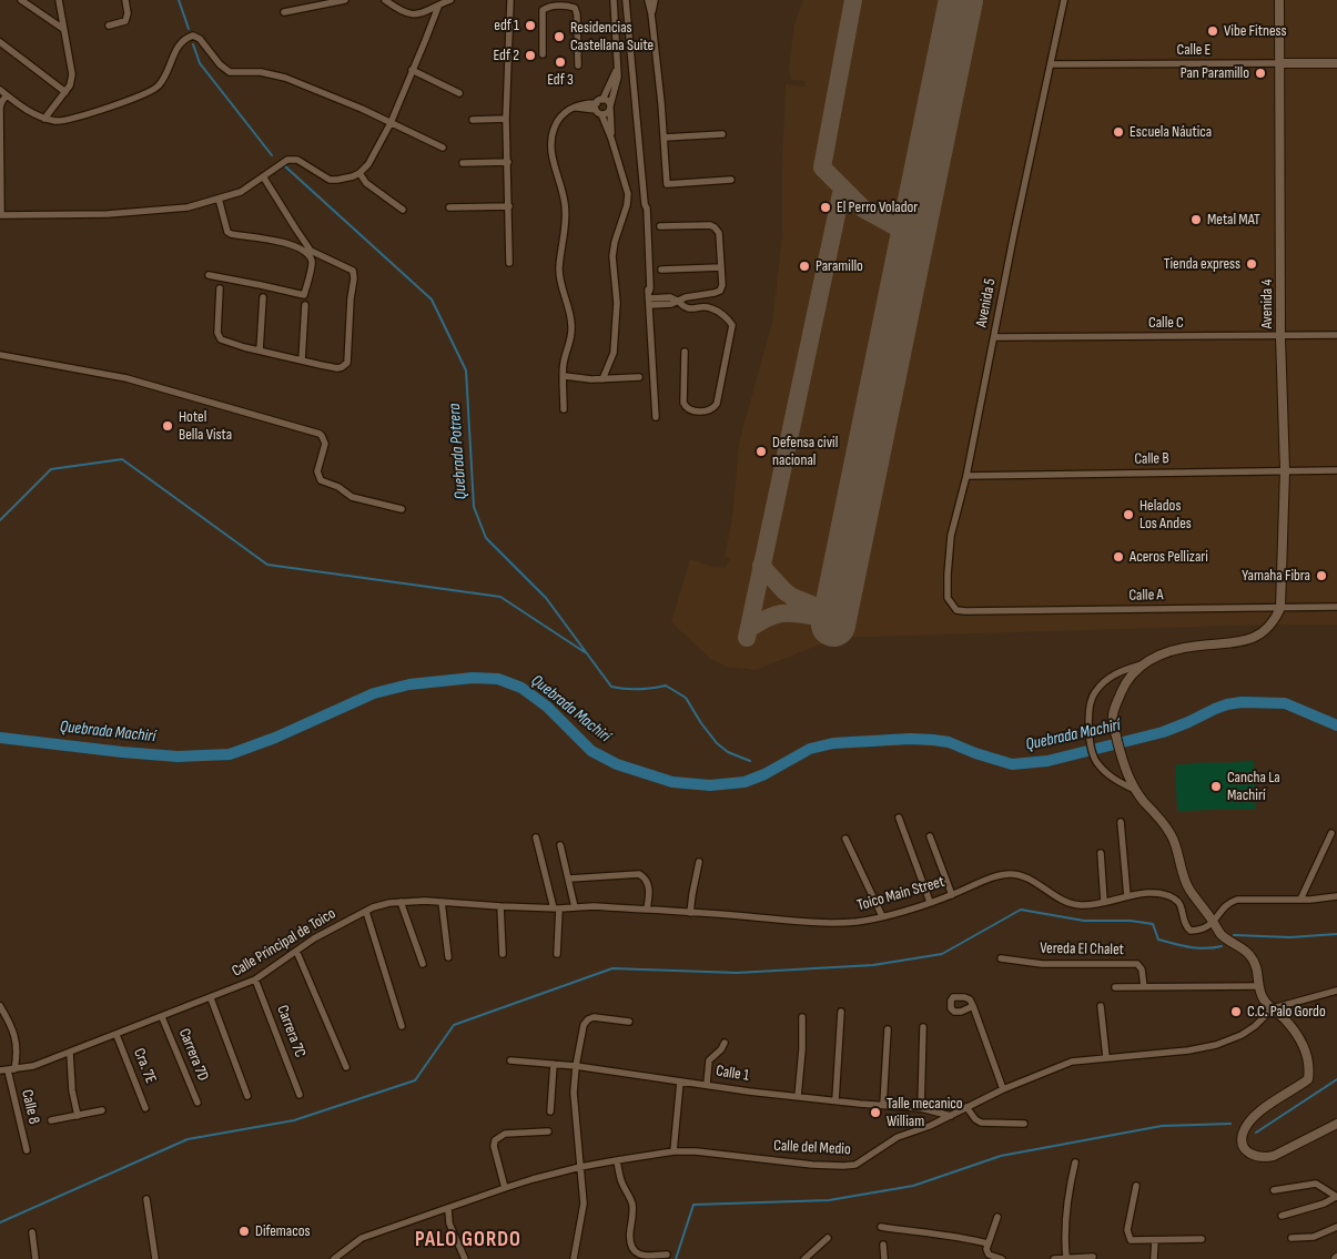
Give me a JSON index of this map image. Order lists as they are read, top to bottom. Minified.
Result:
{"streets":{"main road":["Calle E","Avenida 4"],"street":["Avenida 5","Calle C","Calle B","Calle A","Toico Main Street","Calle Principal de Toico","Vereda El Chalet","Carrera 7C","Carrera 7D","Cra. 7E","Calle 1","Calle 8","Calle del Medio"]},"crossings":[["Calle E","Avenida 5"],["Calle E","Avenida 4"],["Avenida 5","Calle C"],["Avenida 5","Calle B"],["Avenida 5","Calle A"],["Avenida 4","Calle C"],["Avenida 4","Calle B"],["Avenida 4","Calle A"],["Toico Main Street","Calle Principal de Toico"],["Calle Principal de Toico","Carrera 7C"],["Calle Principal de Toico","Carrera 7D"],["Calle Principal de Toico","Cra. 7E"],["Calle Principal de Toico","Calle 8"],["Calle 1","Calle del Medio"]],"districts":["PALO GORDO"],"water":["Quebrada Potrera","Quebrada Machirí"],"places":["edf 1","Vibe Fitness","Residencias Castellana Suite","Edf 2","Edf 3","Pan Paramillo","Escuela Náutica","El Perro Volador","Metal MAT","Tienda express","Paramillo","Hotel Bella Vista","Defensa civil nacional","Helados Los Andes","Aceros Pellizari","Yamaha Fibra","Cancha La Machirí","C.C. Palo Gordo","Talle mecanico William","Difemacos"]}
